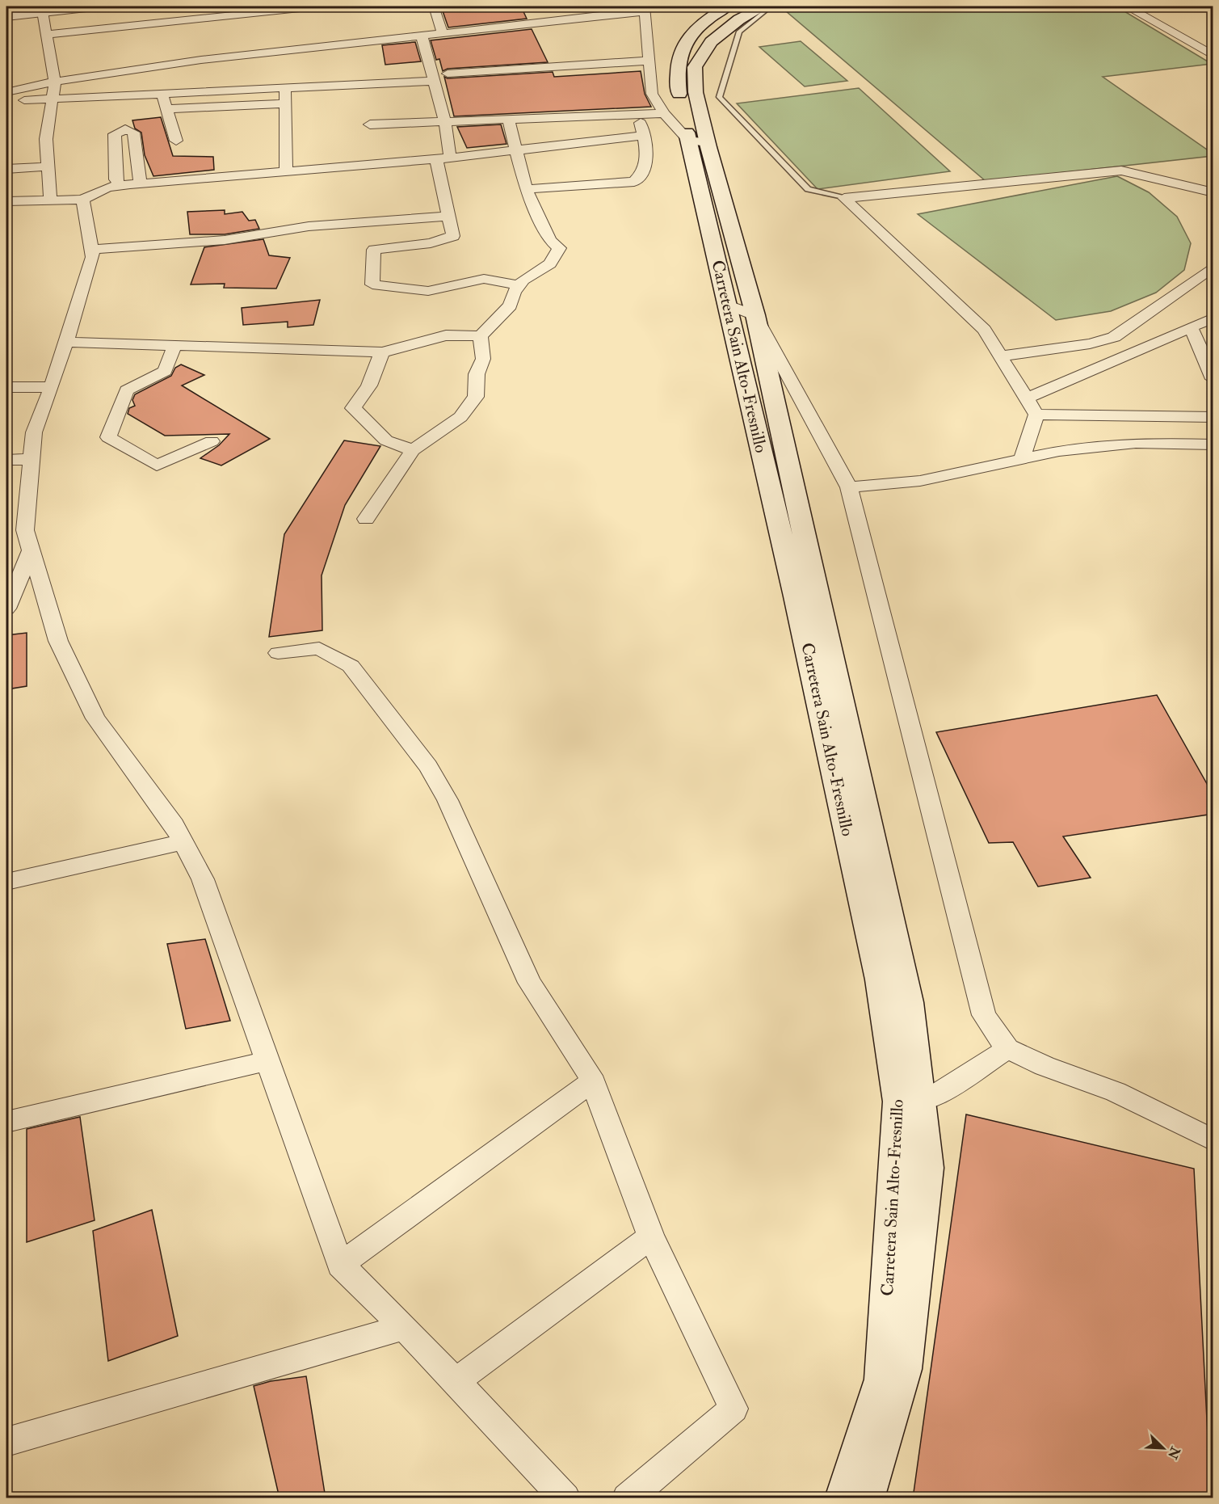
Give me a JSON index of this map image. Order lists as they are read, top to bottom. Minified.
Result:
{"streets":{"main road":["Carretera Sain Alto-Fresnillo"]},"north":"bottom right"}
